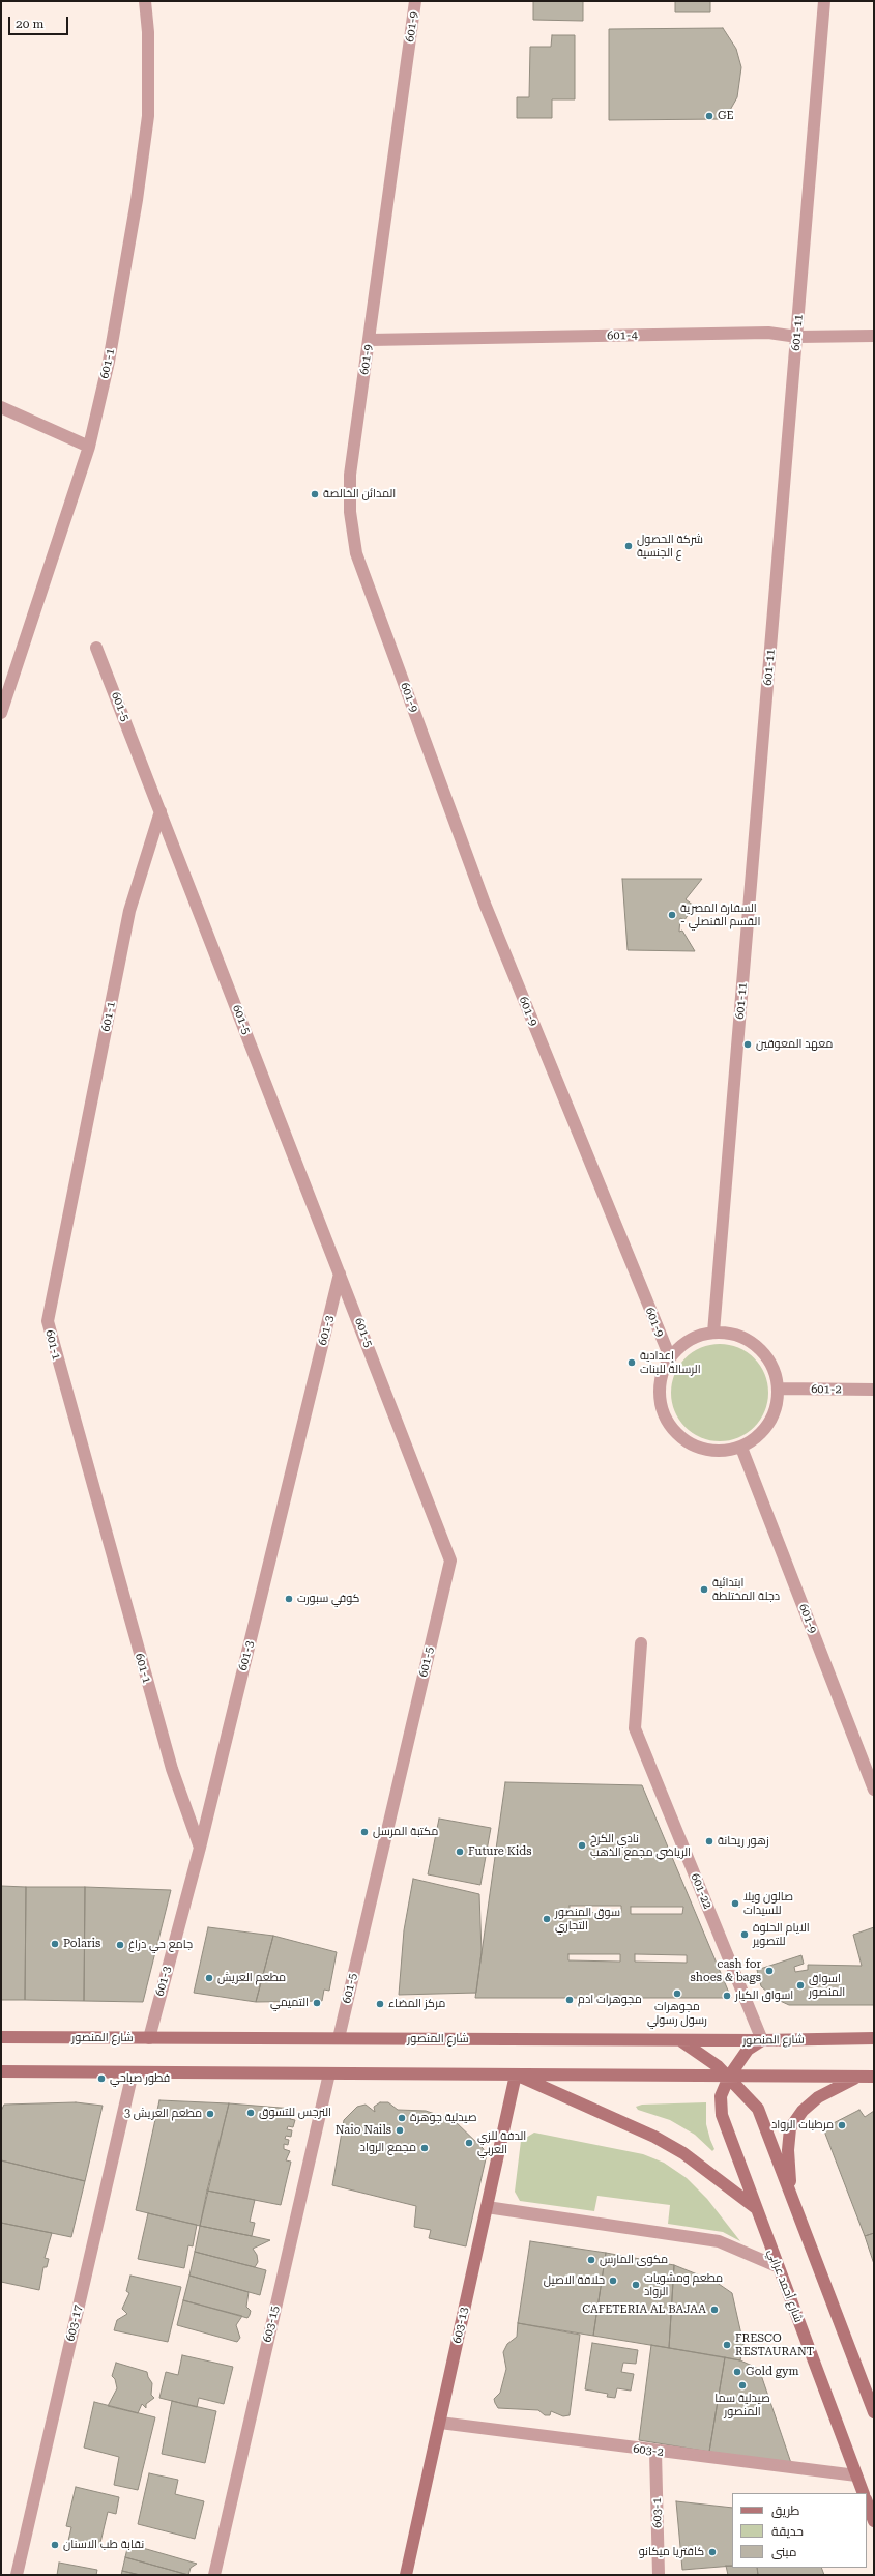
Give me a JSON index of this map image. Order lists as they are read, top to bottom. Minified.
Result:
{"streets":{"main road":["شارع المنصور","شارع أحمد عرابي","603-13"],"street":["601-9","601-11","601-4","601-1","601-5","601-3","601-2","601-22","603-17","603-15","603-2","603-1"]},"crossings":[["601-9","601-11"],["601-9","601-4"],["601-9","601-2"],["601-11","601-4"],["601-11","601-2"],["601-1","601-5"],["601-1","601-3"],["601-5","601-3"],["601-5","شارع المنصور"],["601-3","شارع المنصور"],["601-22","شارع المنصور"],["601-22","شارع أحمد عرابي"],["شارع المنصور","شارع أحمد عرابي"],["شارع أحمد عرابي","603-2"],["603-13","603-2"],["603-2","603-1"]],"places":["GE","المدائن الخالصة","شركة الحصول ع الجنسية","السفارة المصرية - القسم القنصلي","معهد المعوقين","إعدادية الرسالة للبنات","ابتدائية دجلة المختلطة","كوفي سبورت","مكتبة المرسل","زهور ريحانة","نادي الكرخ الرياضي مجمع الذهب","Future Kids","صالون ويلا للسيدات","سوق المنصور التجاري","الايام الحلوة للتصوير","Polaris","جامع حي دراغ","cash for shoes & bags","مطعم العريش","اسواق المنصور","مجوهرات رسول رسولي","اسواق الكيار","مجوهرات ادم","التميمي","مركز المضاء","فطور صباحي","النرجس للتسوق","مطعم العريش 3","صيدلية جوهرة","مرطبات الرواد","Naio Nails","الدفة للزي العربي","مجمع الرواد","مكوى المارس","حلاقة الاصيل","مطعم ومشويات الرواد","CAFETERIA AL BAJAA","FRESCO RESTAURANT","Gold gym","صيدلية سما المنصور","نقابة طب الاسنان","كافتريا ميكانو"],"legend":["طريق","حديقة","مبنى"],"scale_bar":"20 m"}
